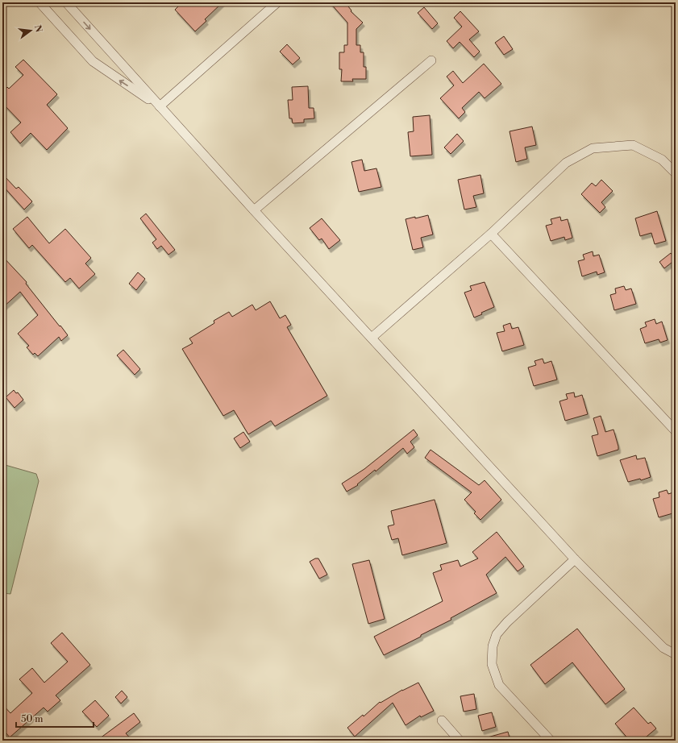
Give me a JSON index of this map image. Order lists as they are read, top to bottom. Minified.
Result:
{"scale_bar":"50 m","north":"right"}
